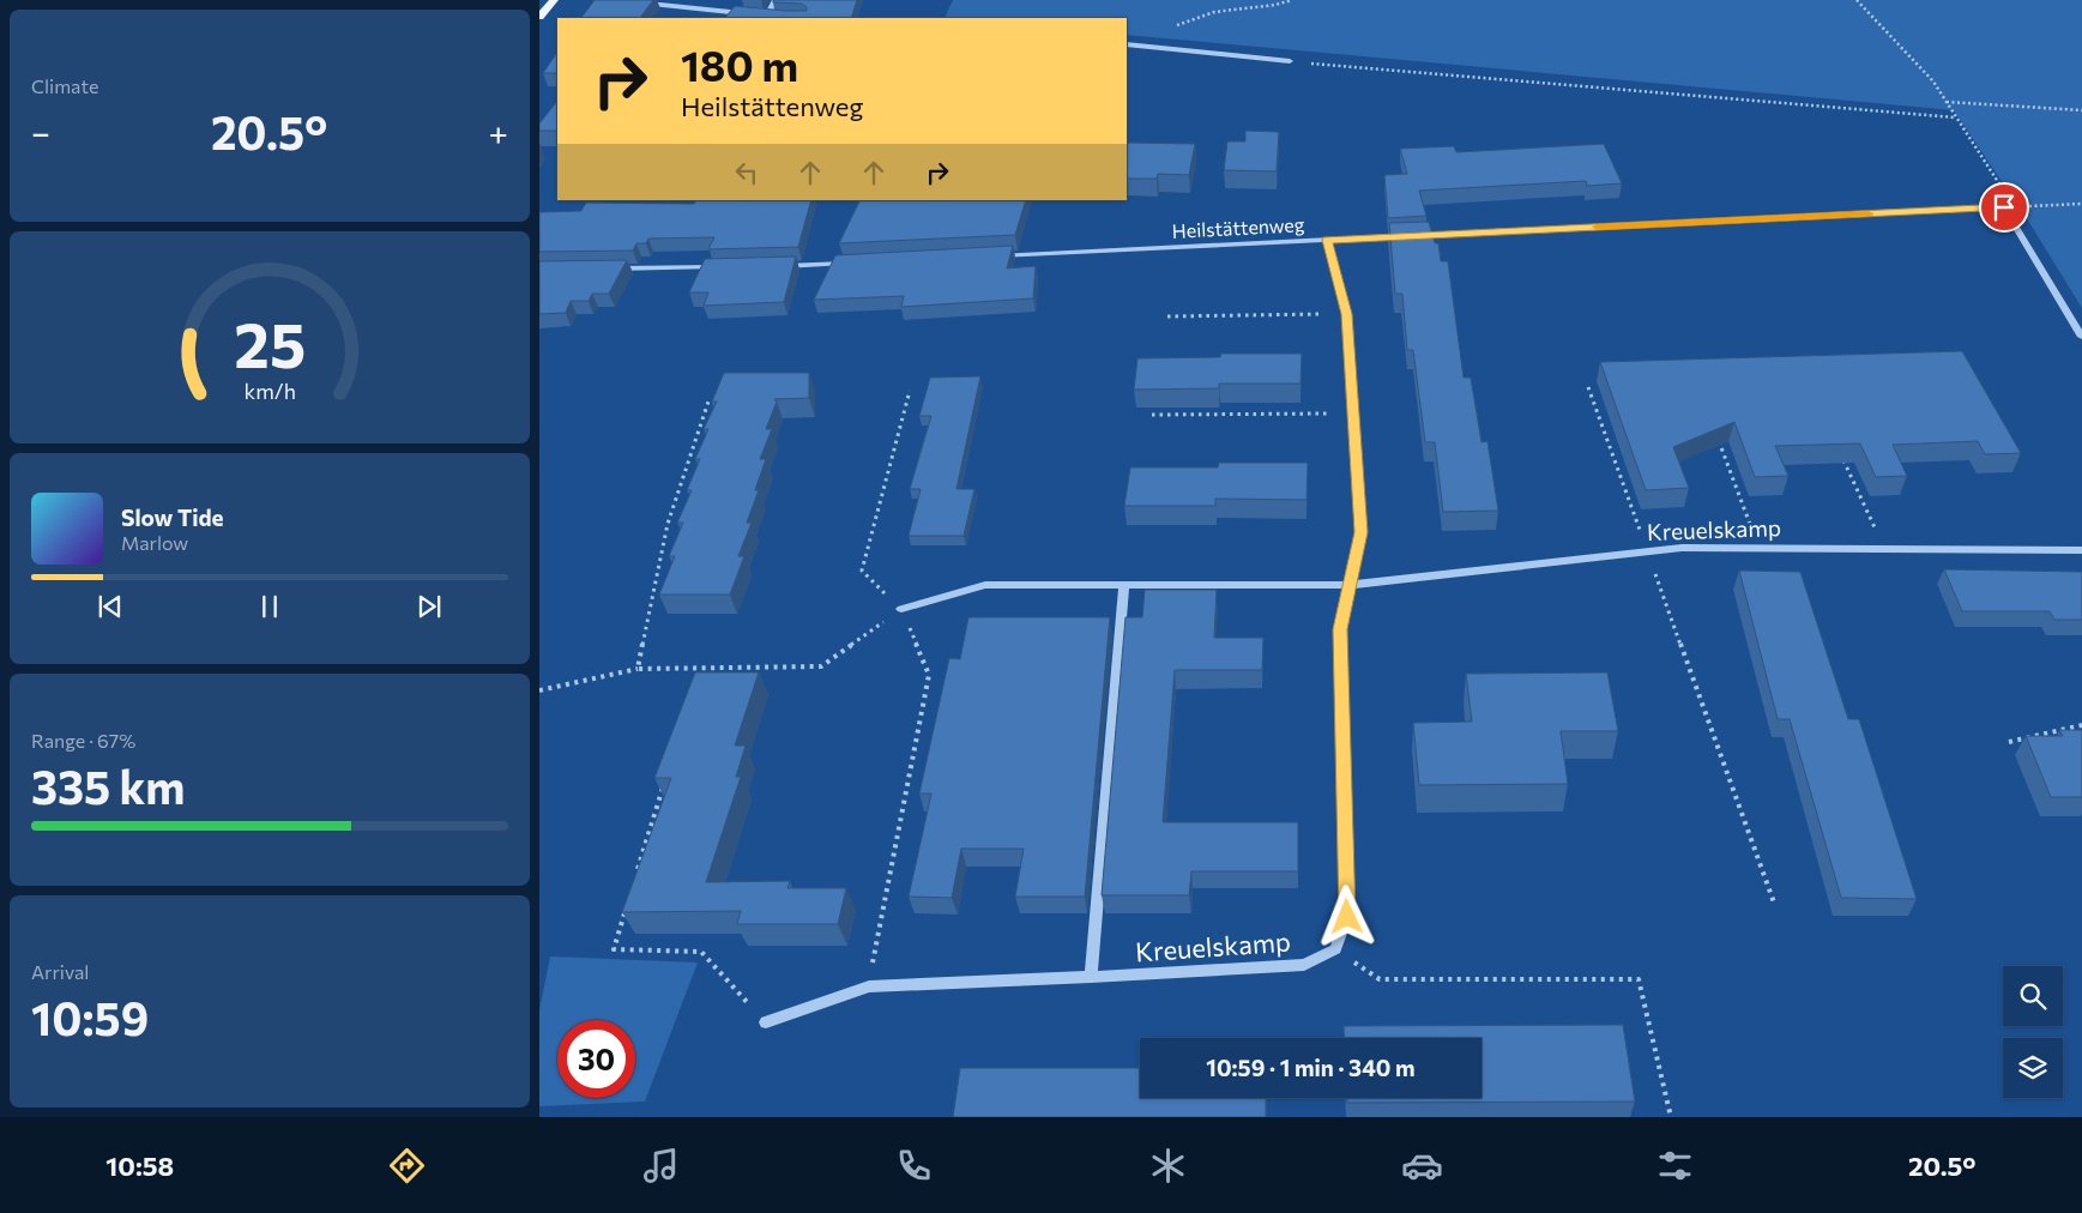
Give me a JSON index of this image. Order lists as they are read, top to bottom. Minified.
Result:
{"streets":{"street":["Heilstättenweg","Kreuelskamp"]},"page":{"tile":["Climate",["Range · 67%","335 km"],["Arrival","10:59"]],"turn":["180 m","Heilstättenweg"],"heat":["−","20.5°","+"],"song":["Slow Tide","Marlow"],"limit":"30","trip":"10:59 · 1 min · 340 m","tabs":["10:58","20.5°"],"gauge":["25","km/h"]}}
